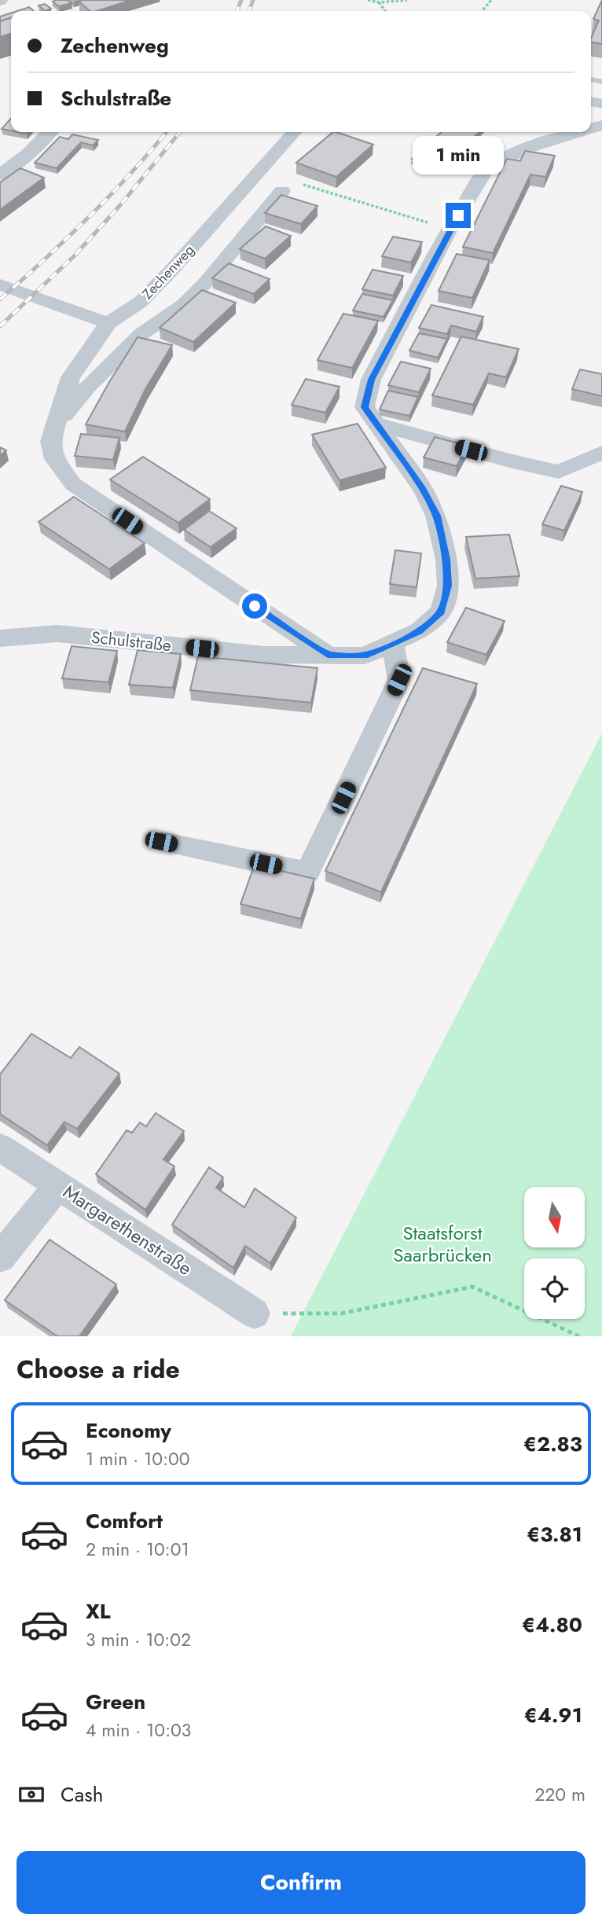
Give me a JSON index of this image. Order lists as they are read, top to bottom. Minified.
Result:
{"streets":{"street":["Zechenweg","Schulstraße","Margarethenstraße"]},"crossings":[["Zechenweg","Schulstraße"]],"parks":["Staatsforst Saarbrücken"],"north":"bottom","page":{"banner":["Zechenweg","Schulstraße"],"bubble":"1 min","heading":"Choose a ride","list":[{"name":"Economy","note":"1 min · 10:00","value":"€2.83"},{"name":"Comfort","note":"2 min · 10:01","value":"€3.81"},{"name":"XL","note":"3 min · 10:02","value":"€4.80"},{"name":"Green","note":"4 min · 10:03","value":"€4.91"}],"pay":["Cash","220 m"],"buttons":"Confirm"}}
